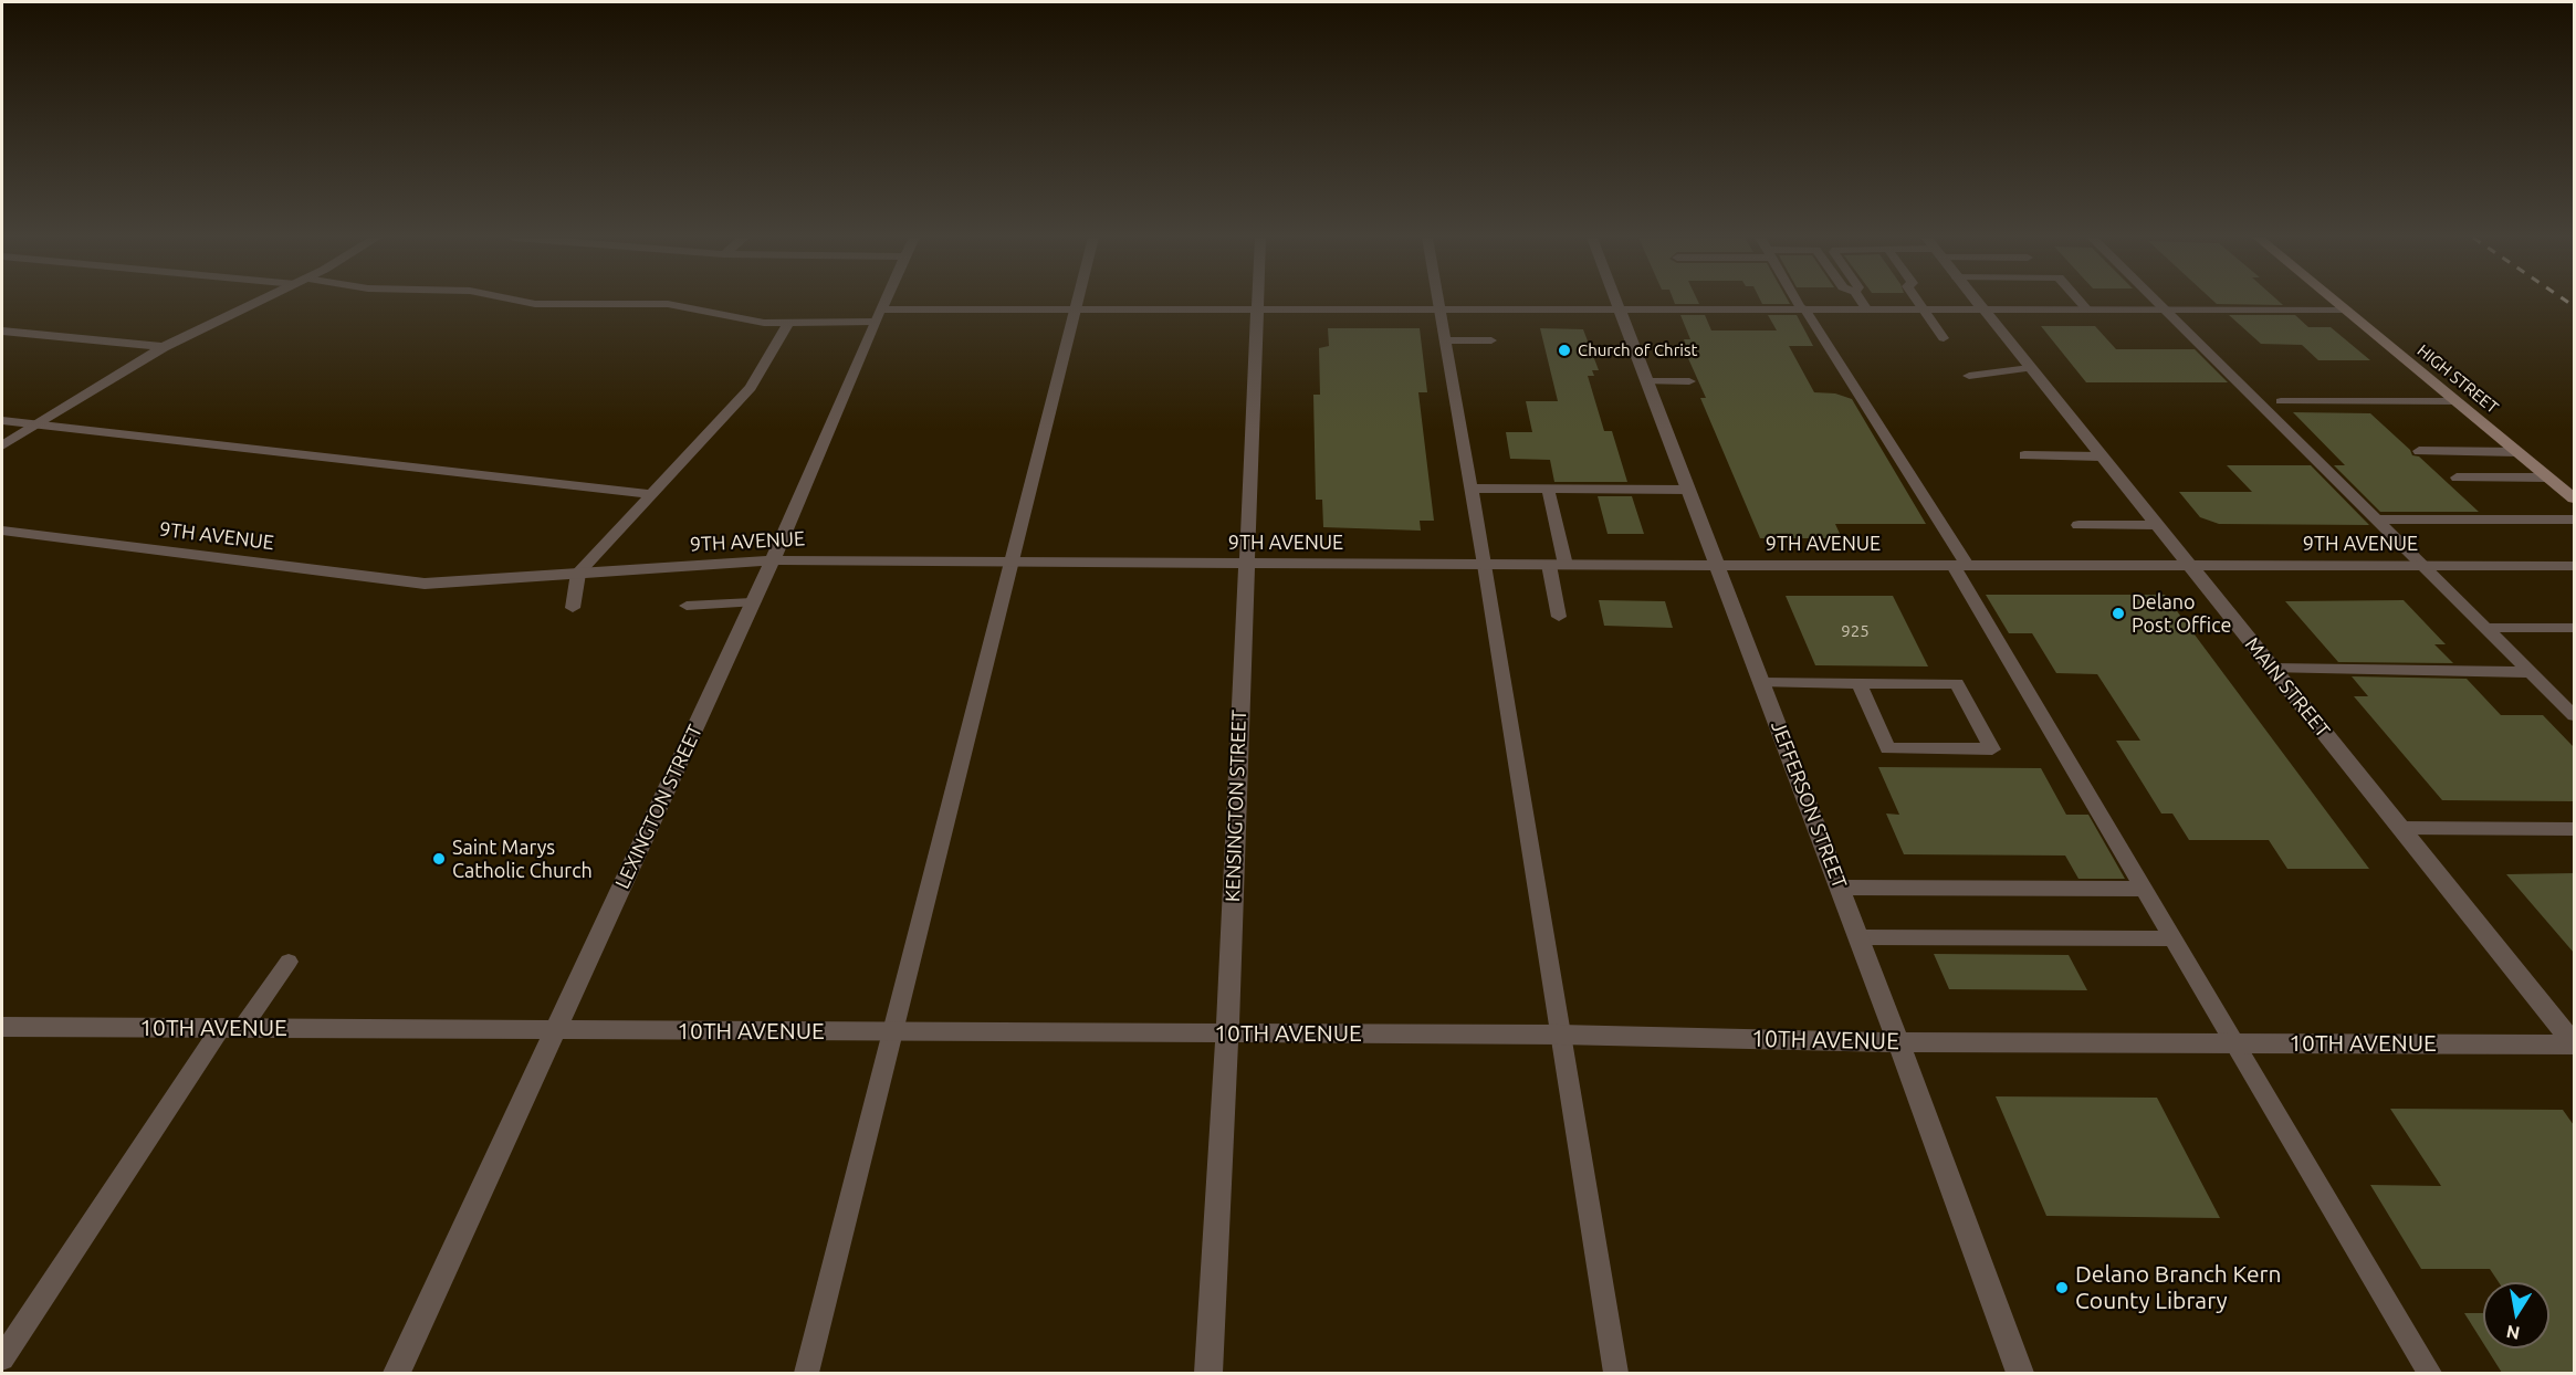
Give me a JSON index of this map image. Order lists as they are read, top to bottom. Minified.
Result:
{"streets":{"main road":["HIGH STREET"],"street":["9TH AVENUE","MAIN STREET","JEFFERSON STREET","KENSINGTON STREET","LEXINGTON STREET","10TH AVENUE"]},"crossings":[["9TH AVENUE","MAIN STREET"],["9TH AVENUE","JEFFERSON STREET"],["9TH AVENUE","KENSINGTON STREET"],["9TH AVENUE","LEXINGTON STREET"],["MAIN STREET","10TH AVENUE"],["JEFFERSON STREET","10TH AVENUE"],["KENSINGTON STREET","10TH AVENUE"],["LEXINGTON STREET","10TH AVENUE"]],"places":["Church of Christ","Delano Post Office","Saint Marys Catholic Church","Delano Branch Kern County Library"],"house_numbers":["925"],"north":"bottom"}
